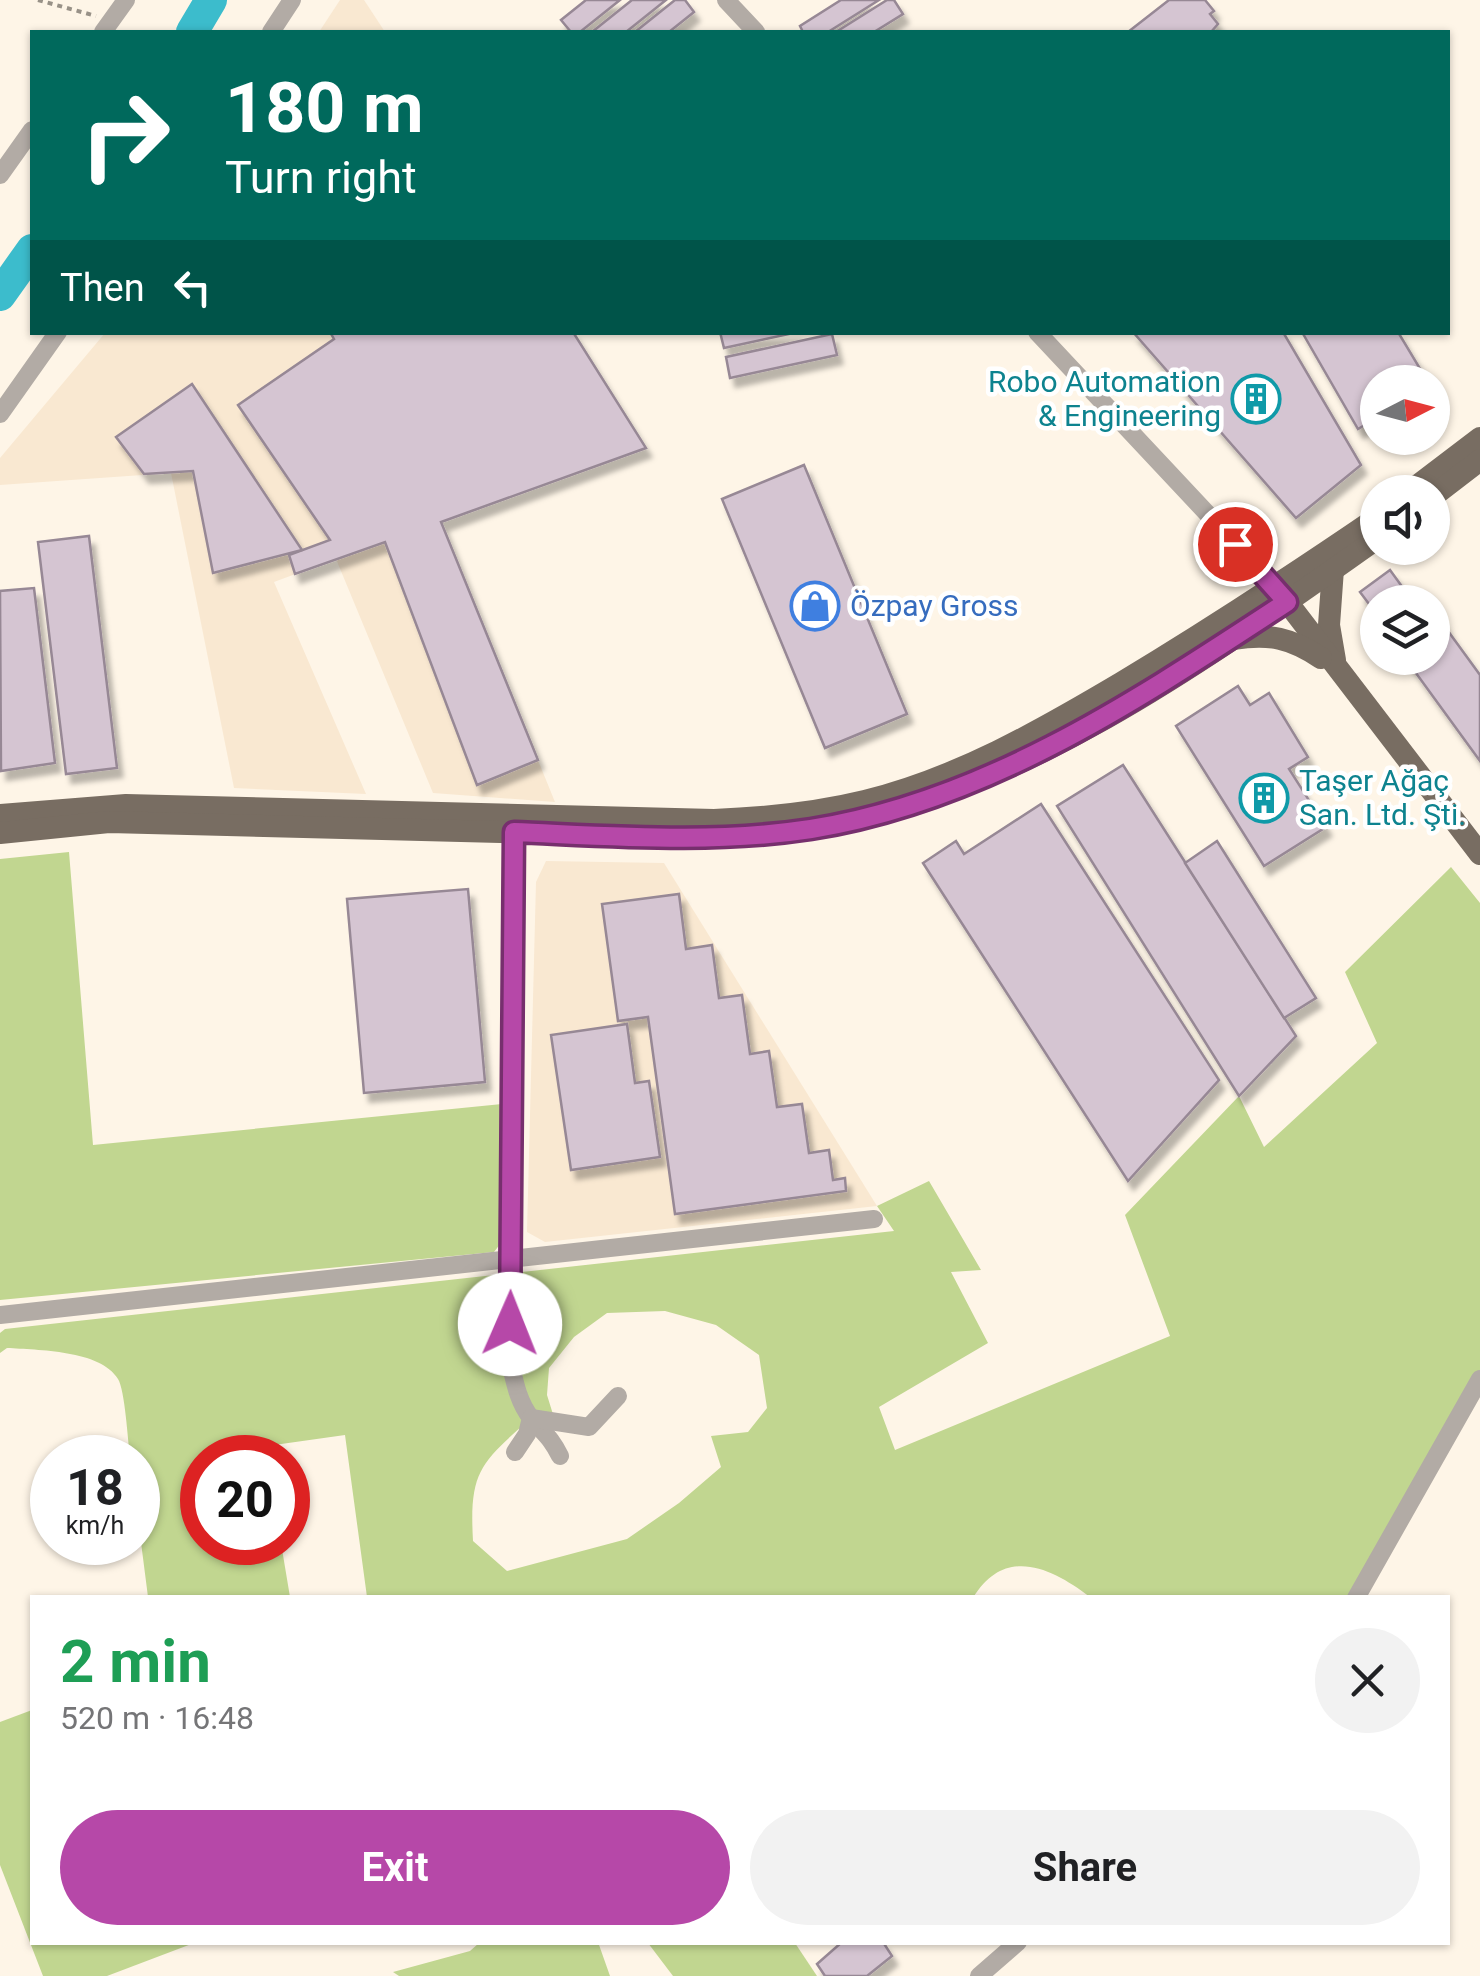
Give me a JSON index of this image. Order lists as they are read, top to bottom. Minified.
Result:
{"places":{"building":["Robo Automation & Engineering","Taşer Ağaç San. Ltd. Şti."],"shop":["Özpay Gross"]},"north":"right","page":{"turn":["180 m","Turn right"],"then":"Then","speed":"18 km/h","limit":"20","heading":["2 min","520 m · 16:48"],"buttons":["Exit","Share"]}}
